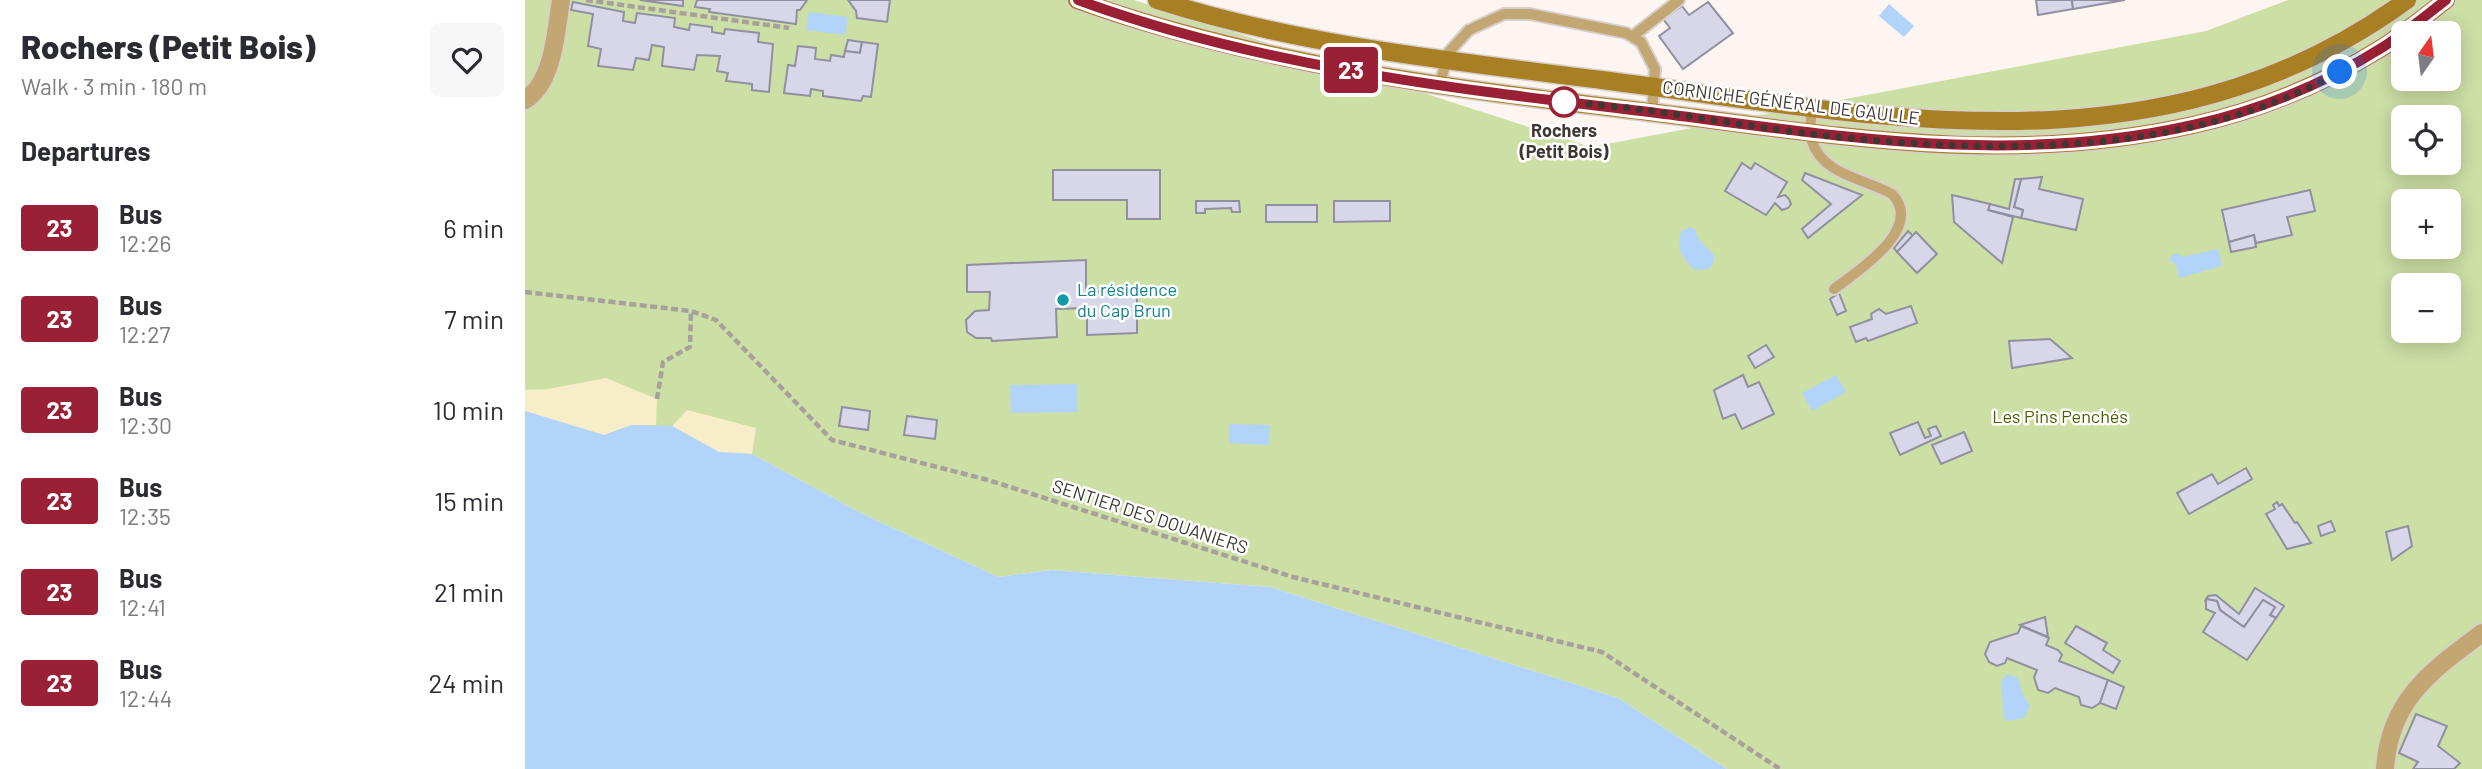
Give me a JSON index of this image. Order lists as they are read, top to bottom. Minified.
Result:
{"streets":{"main road":["CORNICHE GÉNÉRAL DE GAULLE"],"path":["SENTIER DES DOUANIERS"]},"parks":["Les Pins Penchés"],"places":["Rochers (Petit Bois)","La résidence du Cap Brun"],"lines":["bus line 23"],"north":"top","page":{"heading":[["Rochers (Petit Bois)","Walk · 3 min · 180 m"],"Departures"],"on_map":"23","map_buttons":["+","−"],"list":[{"mark":"23","name":"Bus","note":"12:26","value":"6 min"},{"mark":"23","name":"Bus","note":"12:27","value":"7 min"},{"mark":"23","name":"Bus","note":"12:30","value":"10 min"},{"mark":"23","name":"Bus","note":"12:35","value":"15 min"},{"mark":"23","name":"Bus","note":"12:41","value":"21 min"},{"mark":"23","name":"Bus","note":"12:44","value":"24 min"}]}}
